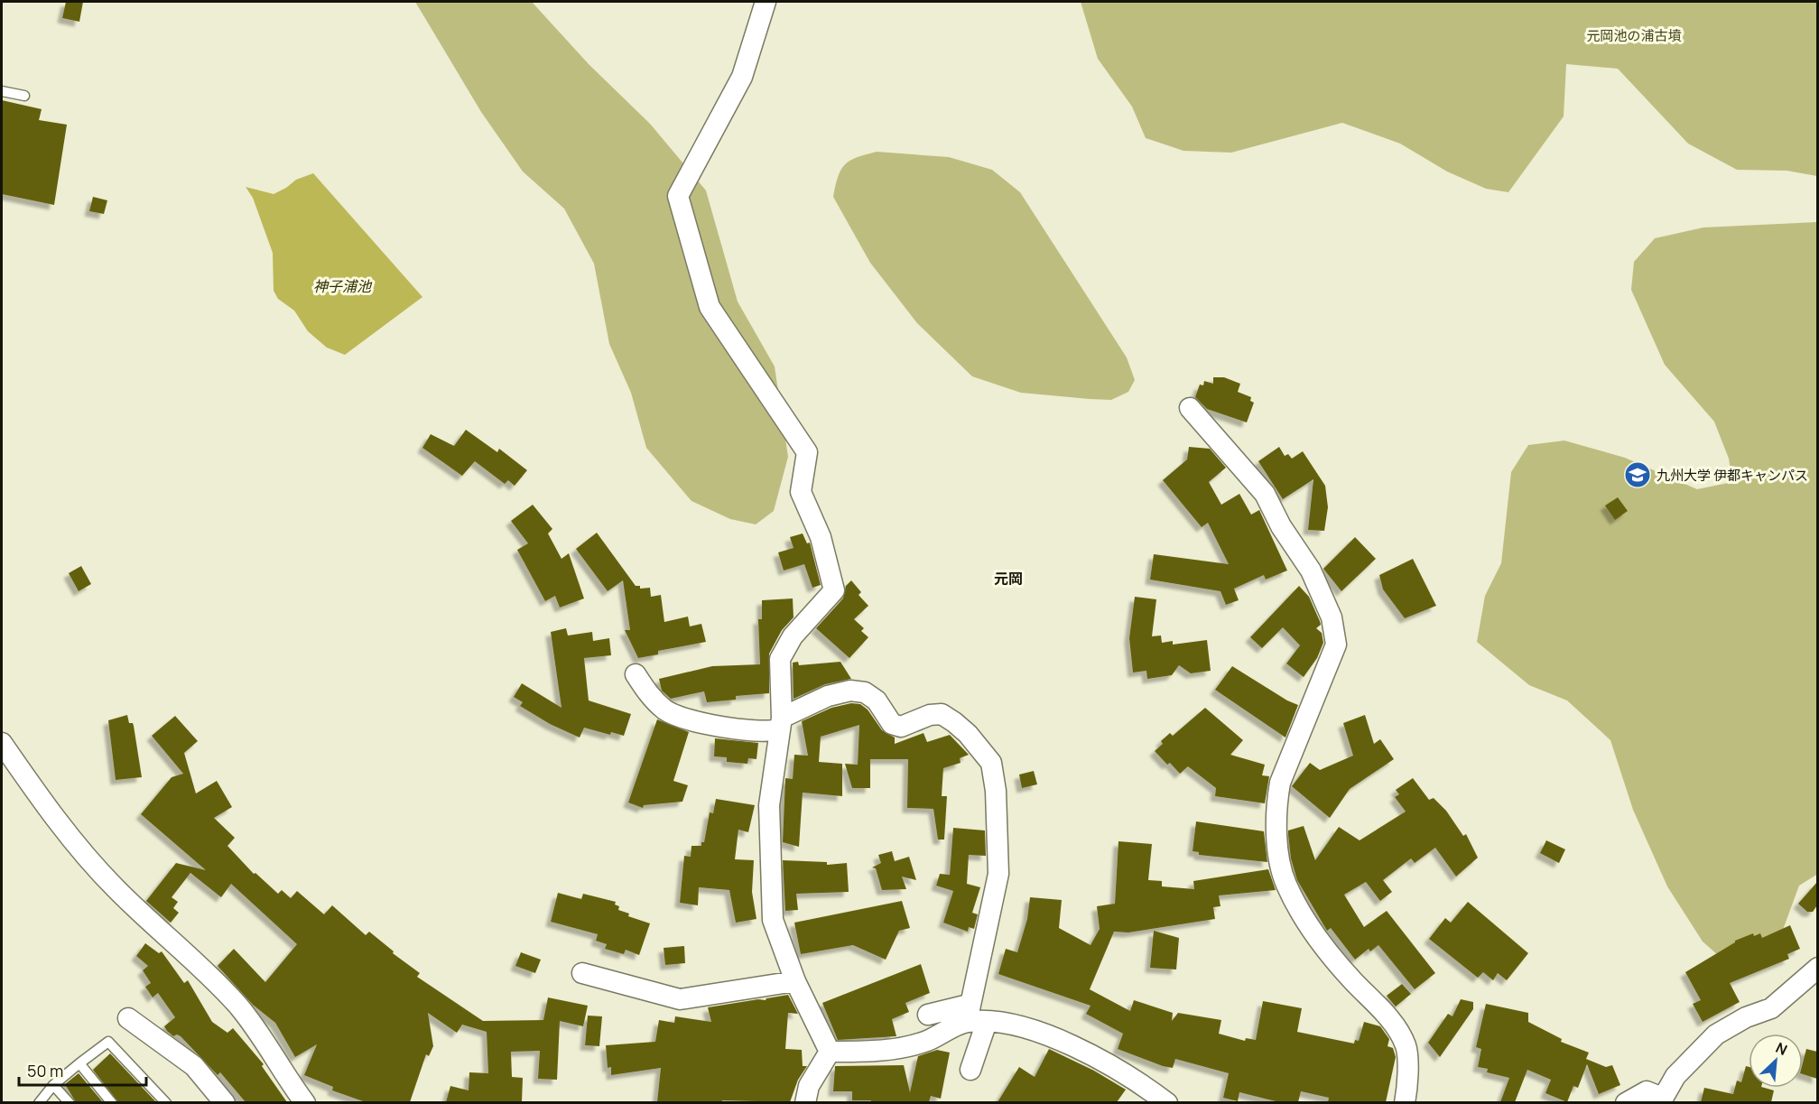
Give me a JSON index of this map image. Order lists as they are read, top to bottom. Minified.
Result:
{"districts":["元岡"],"water":["神子浦池"],"parks":["元岡池の浦古墳"],"places":{"school or university":["九州大学 伊都キャンパス"]},"scale_bar":"50 m","north":"top right"}
